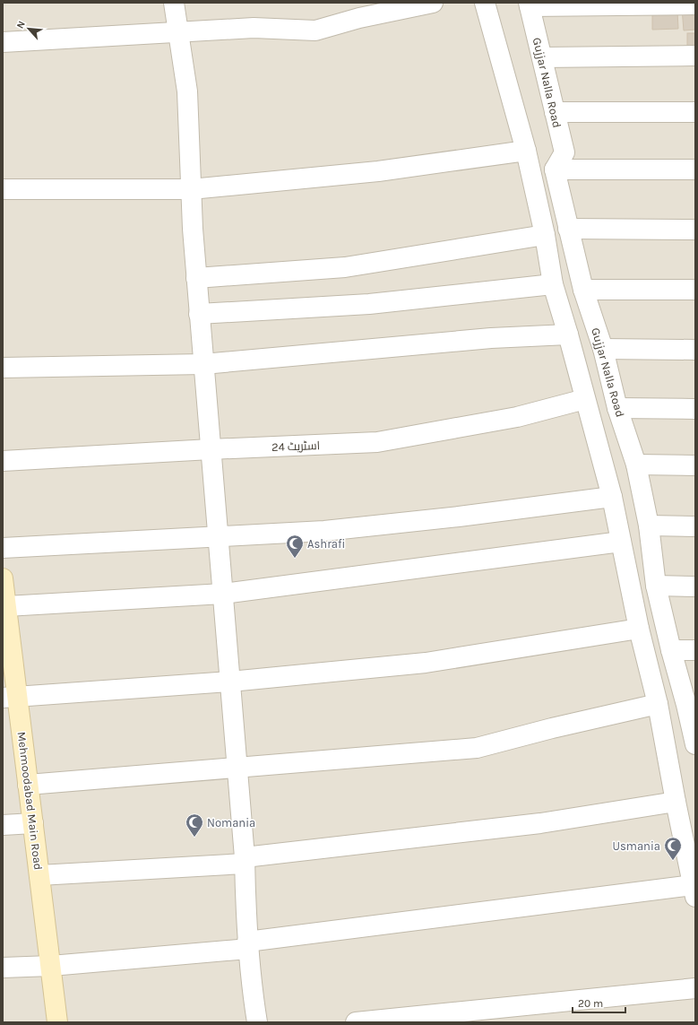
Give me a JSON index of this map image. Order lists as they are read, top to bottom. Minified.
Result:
{"streets":{"main road":["Mehmoodabad Main Road"],"street":["Gujjar Nalla Road","اسٹریٹ 24"]},"places":{"mosque":["Ashrafi","Nomania","Usmania"]},"scale_bar":"20 m","north":"top left"}
